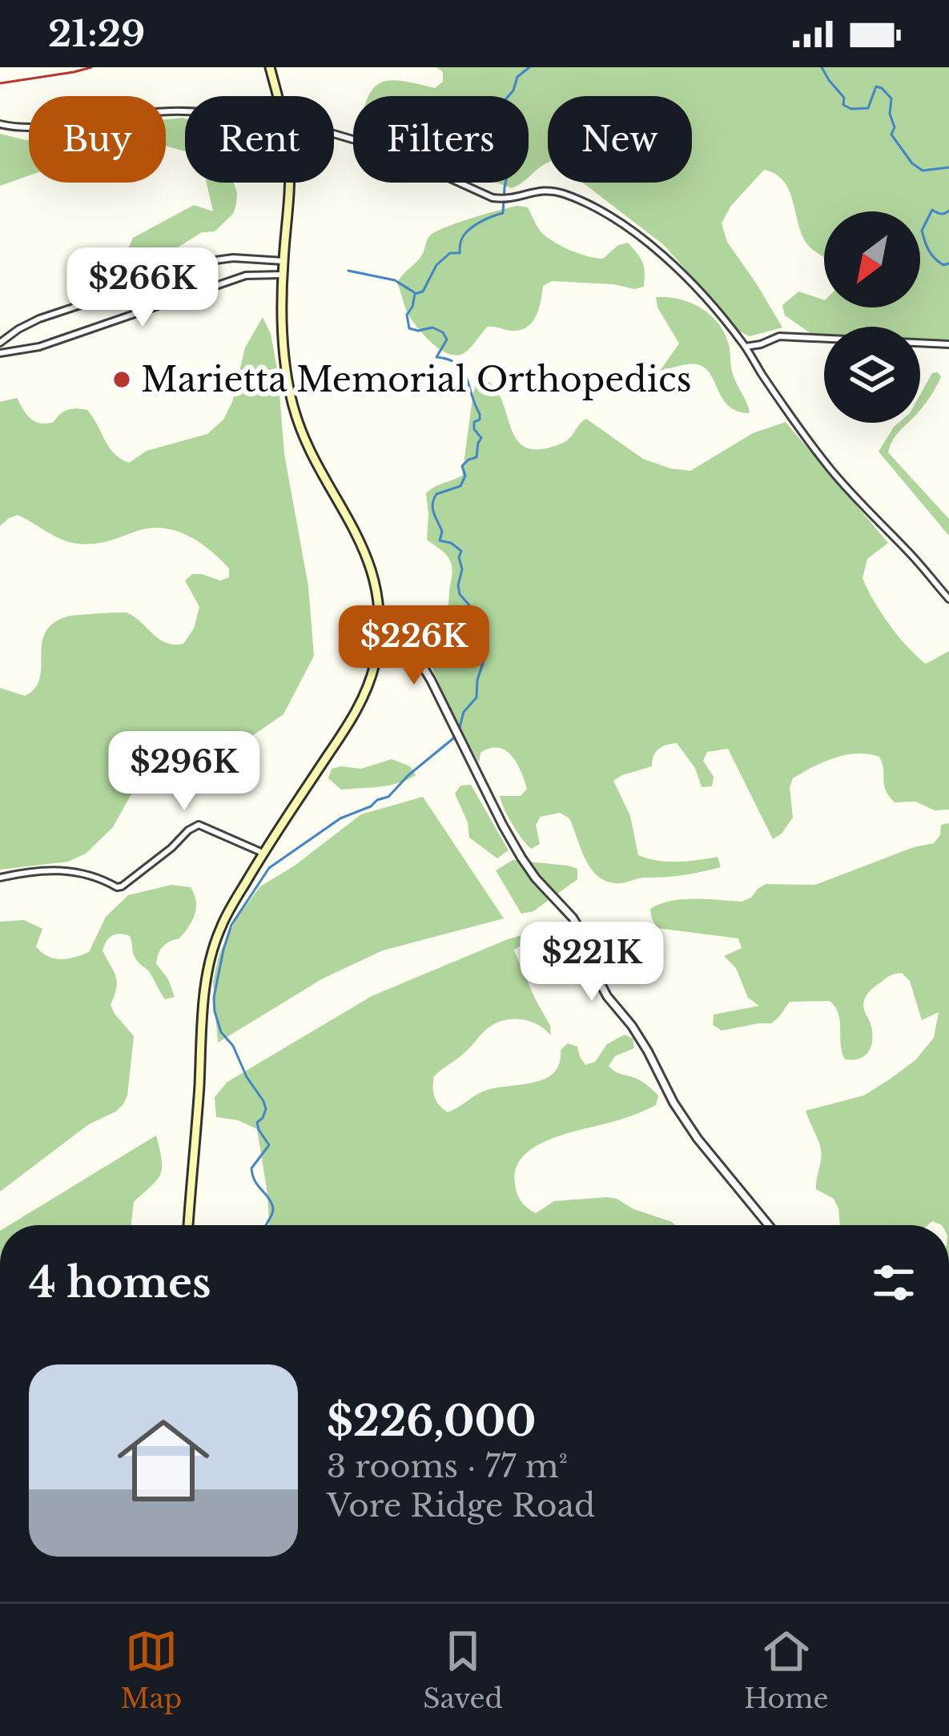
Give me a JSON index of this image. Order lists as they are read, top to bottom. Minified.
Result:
{"places":["Marietta Memorial Orthopedics"],"north":"bottom left","page":{"status":"21:29","chip":["Buy","Rent","Filters","New"],"price":["$266K","$226K","$296K","$221K"],"heading":"4 homes","list":[{"name":"$226,000","note":"3 rooms · 77 m² · Vore Ridge Road"}],"tabs":["Map","Saved","Home"]}}
